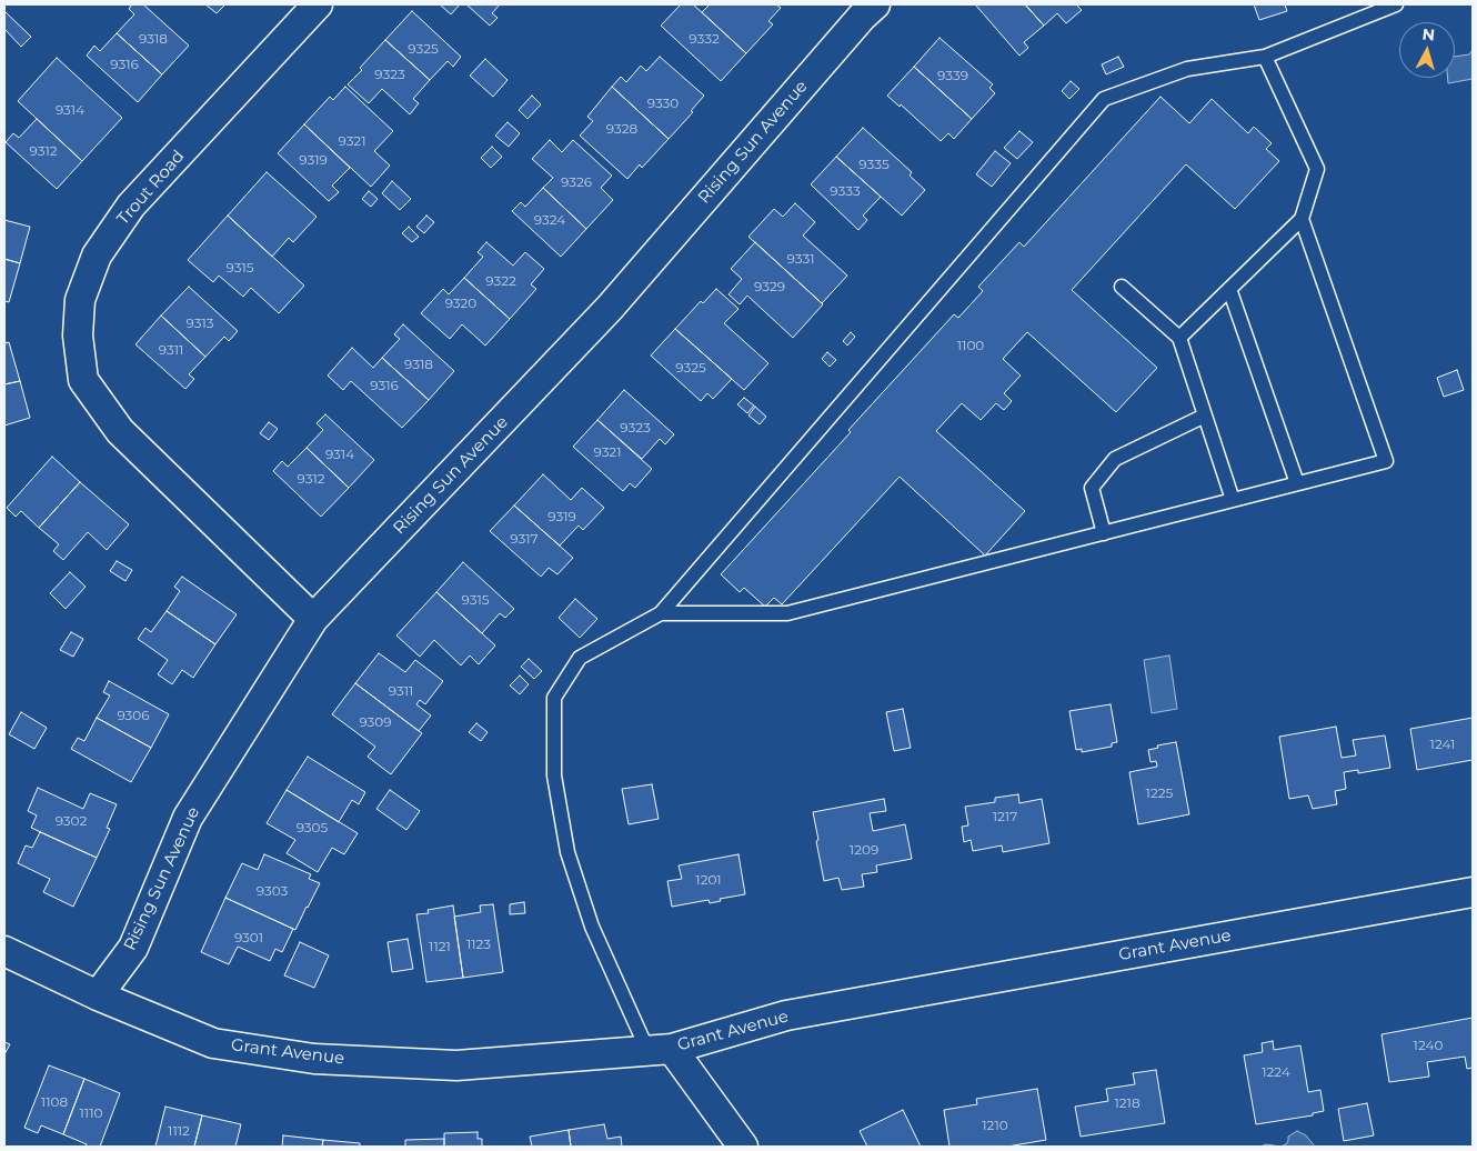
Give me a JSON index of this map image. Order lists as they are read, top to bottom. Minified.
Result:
{"streets":{"street":["Rising Sun Avenue","Trout Road","Grant Avenue"]},"crossings":[["Rising Sun Avenue","Trout Road"],["Rising Sun Avenue","Grant Avenue"]],"house_numbers":["9318","9332","9325","9316","9323","9339","9330","9314","9328","9321","9312","9319","9335","9326","9333","9324","9331","9315","9322","9329","9320","9313","1100","9311","9318","9325","9316","9323","9321","9314","9312","9319","9317","9315","9311","9306","9309","1241","1225","1217","9302","9305","1209","1201","9303","9301","1123","1121","1240","1224","1108","1218","1110","1210","1112"],"north":"top"}
